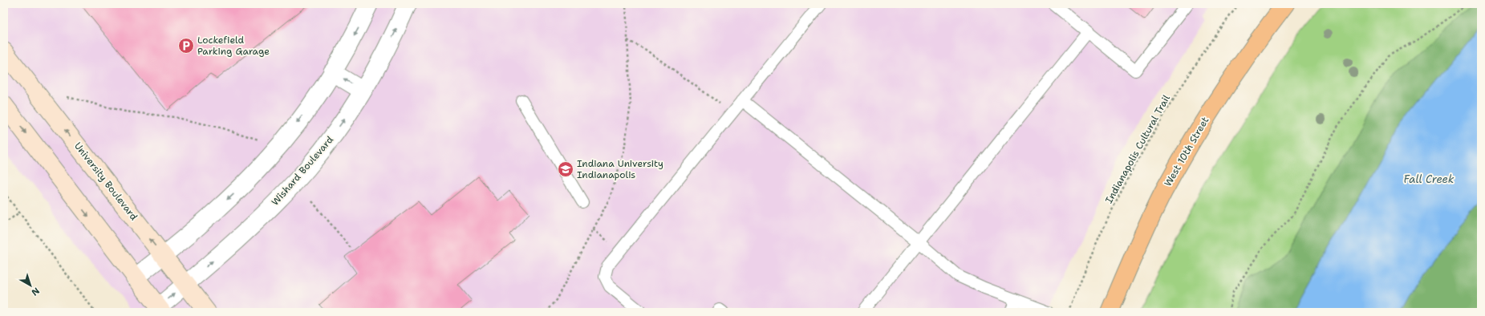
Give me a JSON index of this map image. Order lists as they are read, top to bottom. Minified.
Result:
{"streets":{"main road":["West 10th Street"],"street":["Wishard Boulevard","University Boulevard"],"path":["Indianapolis Cultural Trail"]},"crossings":[["Wishard Boulevard","University Boulevard"]],"water":["Fall Creek"],"places":{"parking":["Lockefield Parking Garage"],"school or university":["Indiana University Indianapolis"]},"north":"bottom right"}
